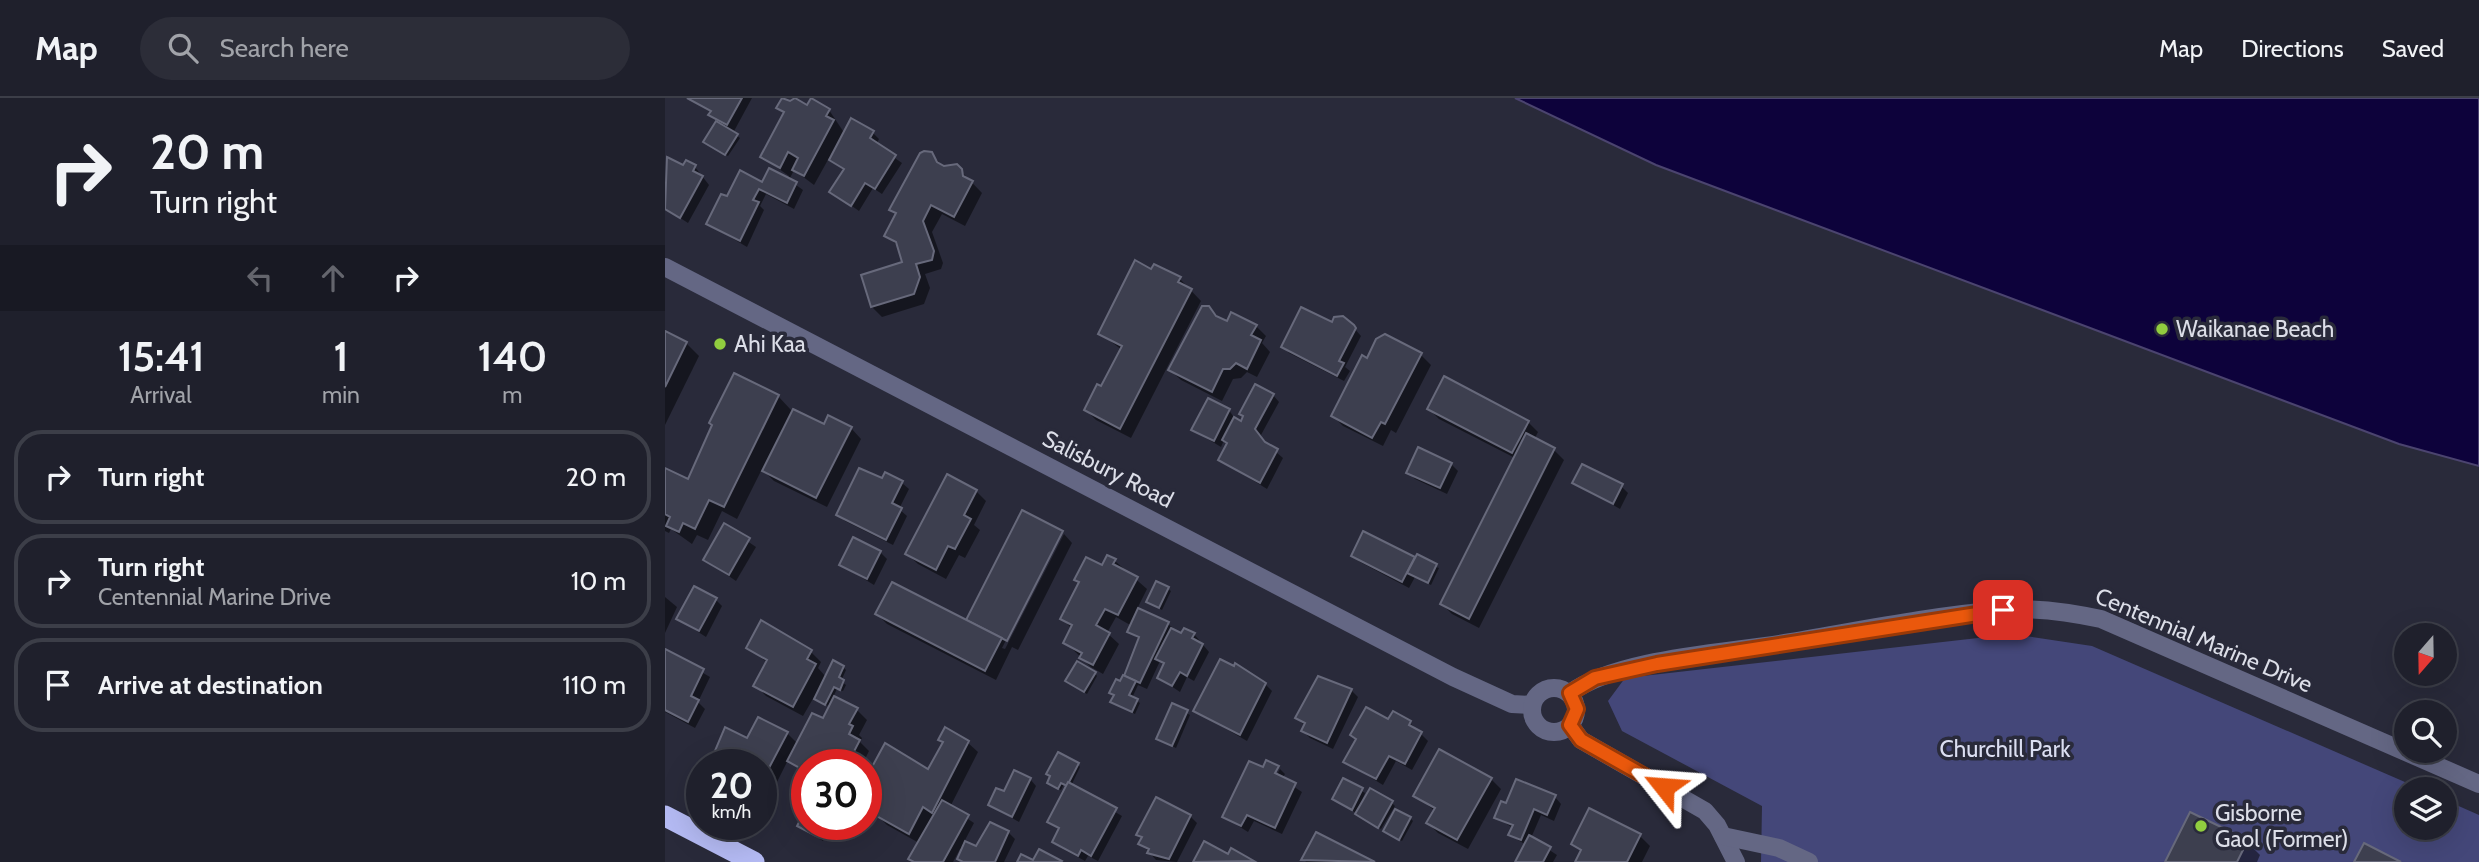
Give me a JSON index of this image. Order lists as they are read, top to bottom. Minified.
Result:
{"streets":{"street":["Salisbury Road","Centennial Marine Drive"]},"crossings":[["Salisbury Road","Centennial Marine Drive"]],"parks":["Churchill Park"],"places":["Waikanae Beach","Ahi Kaa","Gisborne Gaol (Former)"],"north":"bottom","page":{"header":"Map","search":"Search here","nav":["Map","Directions","Saved"],"turn":["20 m","Turn right"],"eta":["15:41","Arrival","1","min","140","m"],"list":[{"name":"Turn right","value":"20 m"},{"name":"Turn right","note":"Centennial Marine Drive","value":"10 m"},{"name":"Arrive at destination","value":"110 m"}],"speed":"20 km/h","limit":"30"}}
